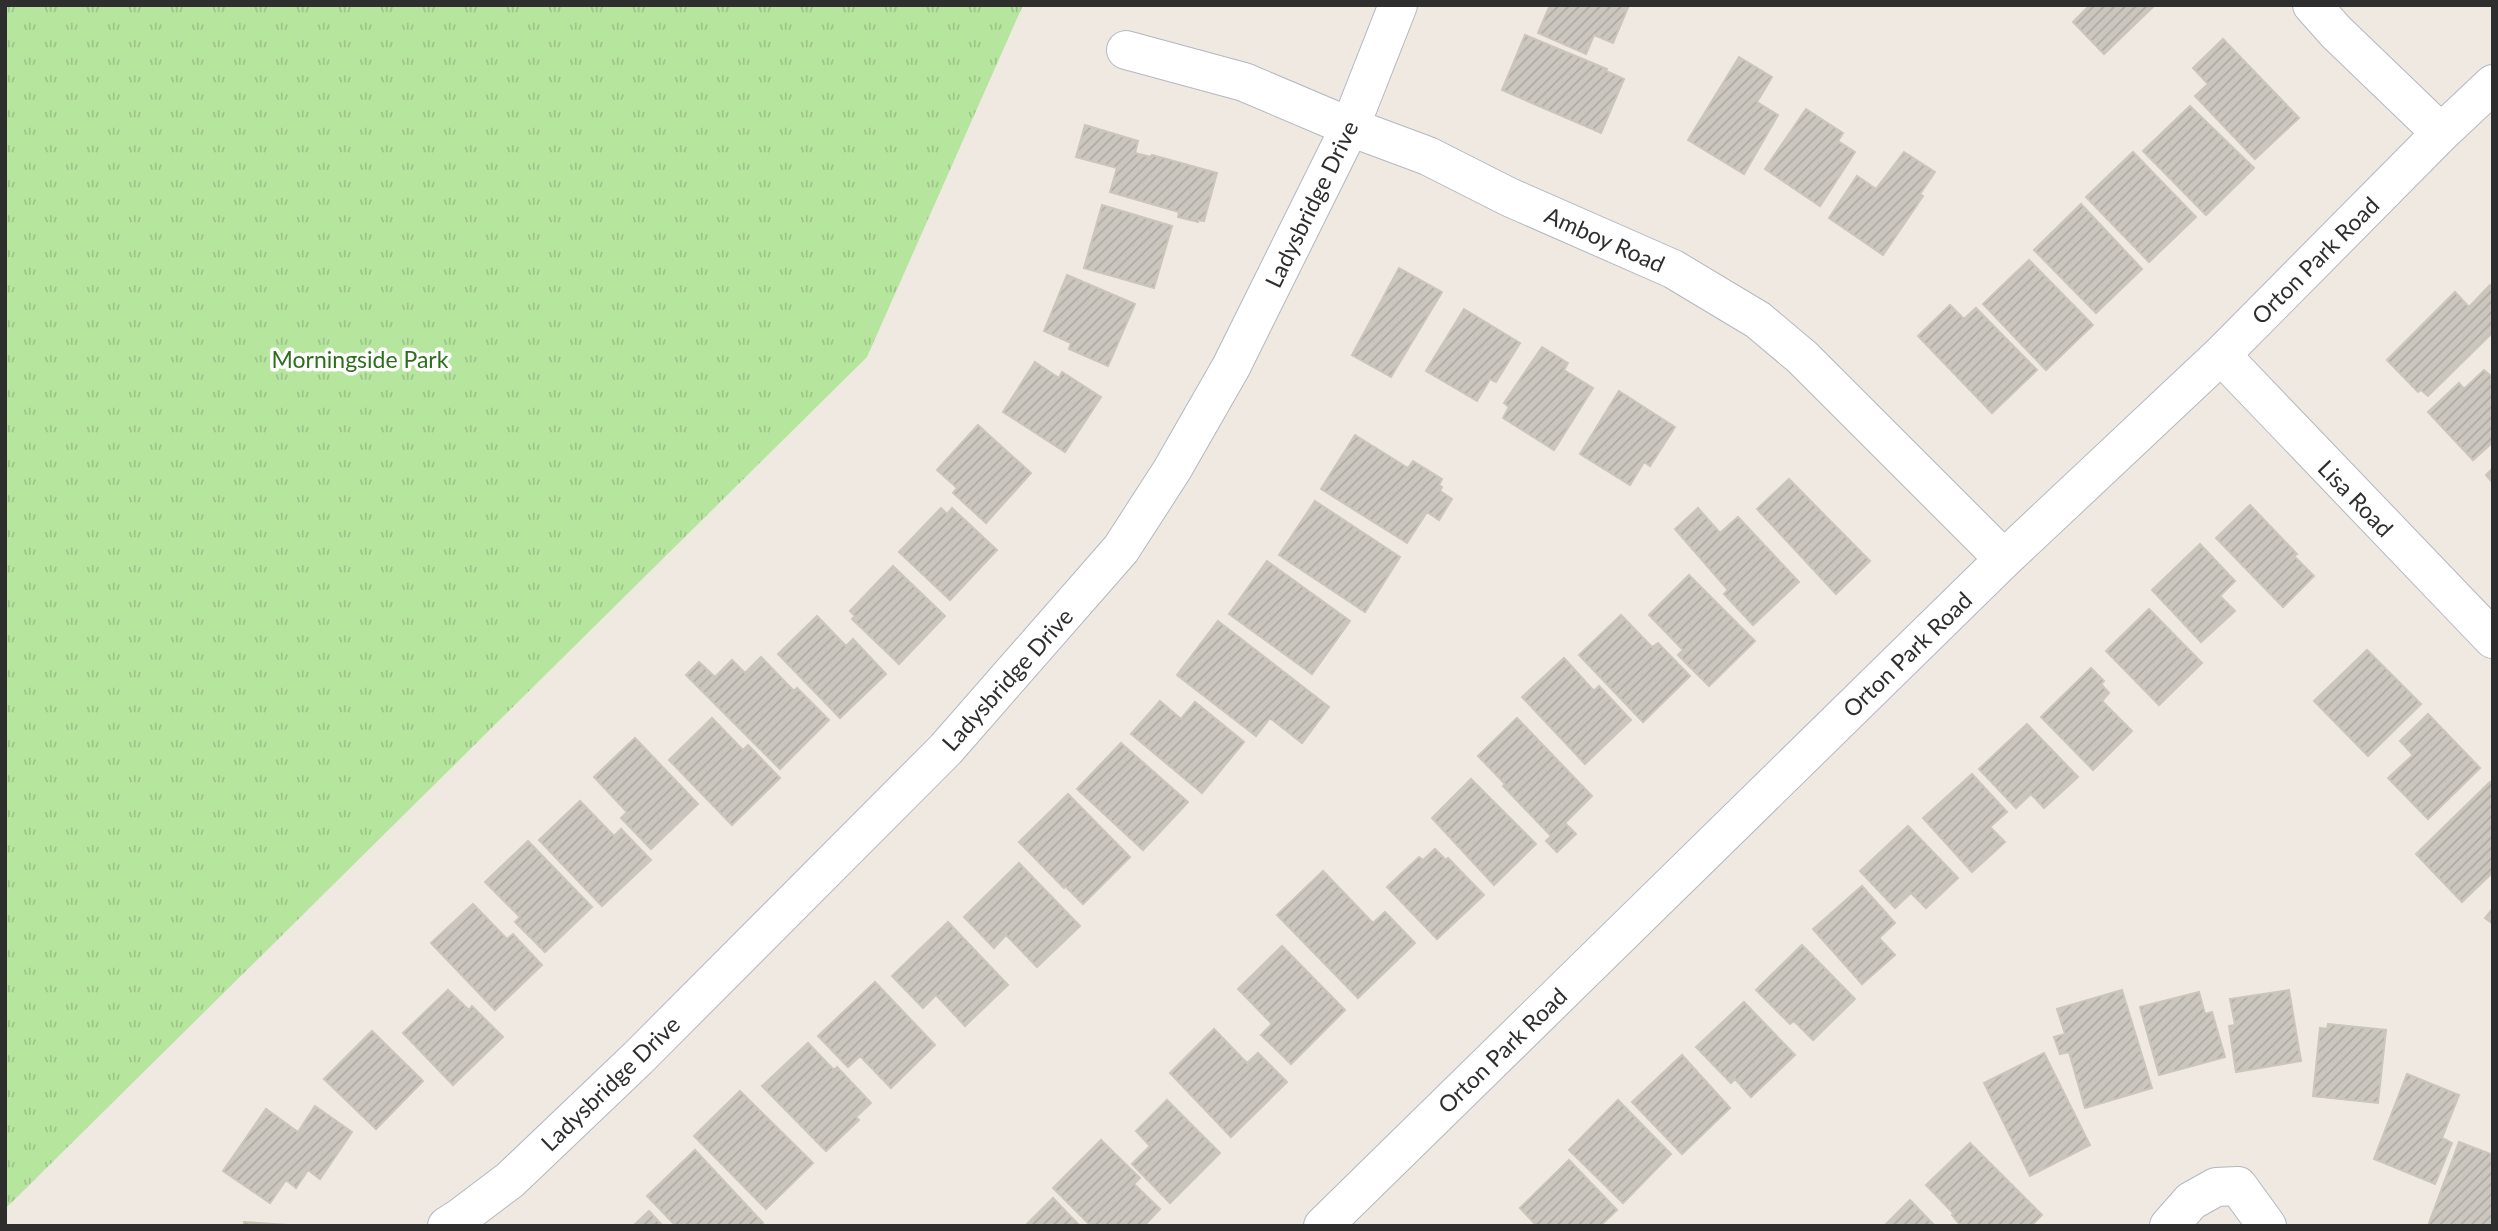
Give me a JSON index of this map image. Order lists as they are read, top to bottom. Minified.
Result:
{"streets":{"street":["Ladysbridge Drive","Amboy Road","Orton Park Road","Lisa Road"]},"crossings":[["Ladysbridge Drive","Amboy Road"],["Amboy Road","Orton Park Road"],["Orton Park Road","Lisa Road"]],"parks":["Morningside Park"]}
